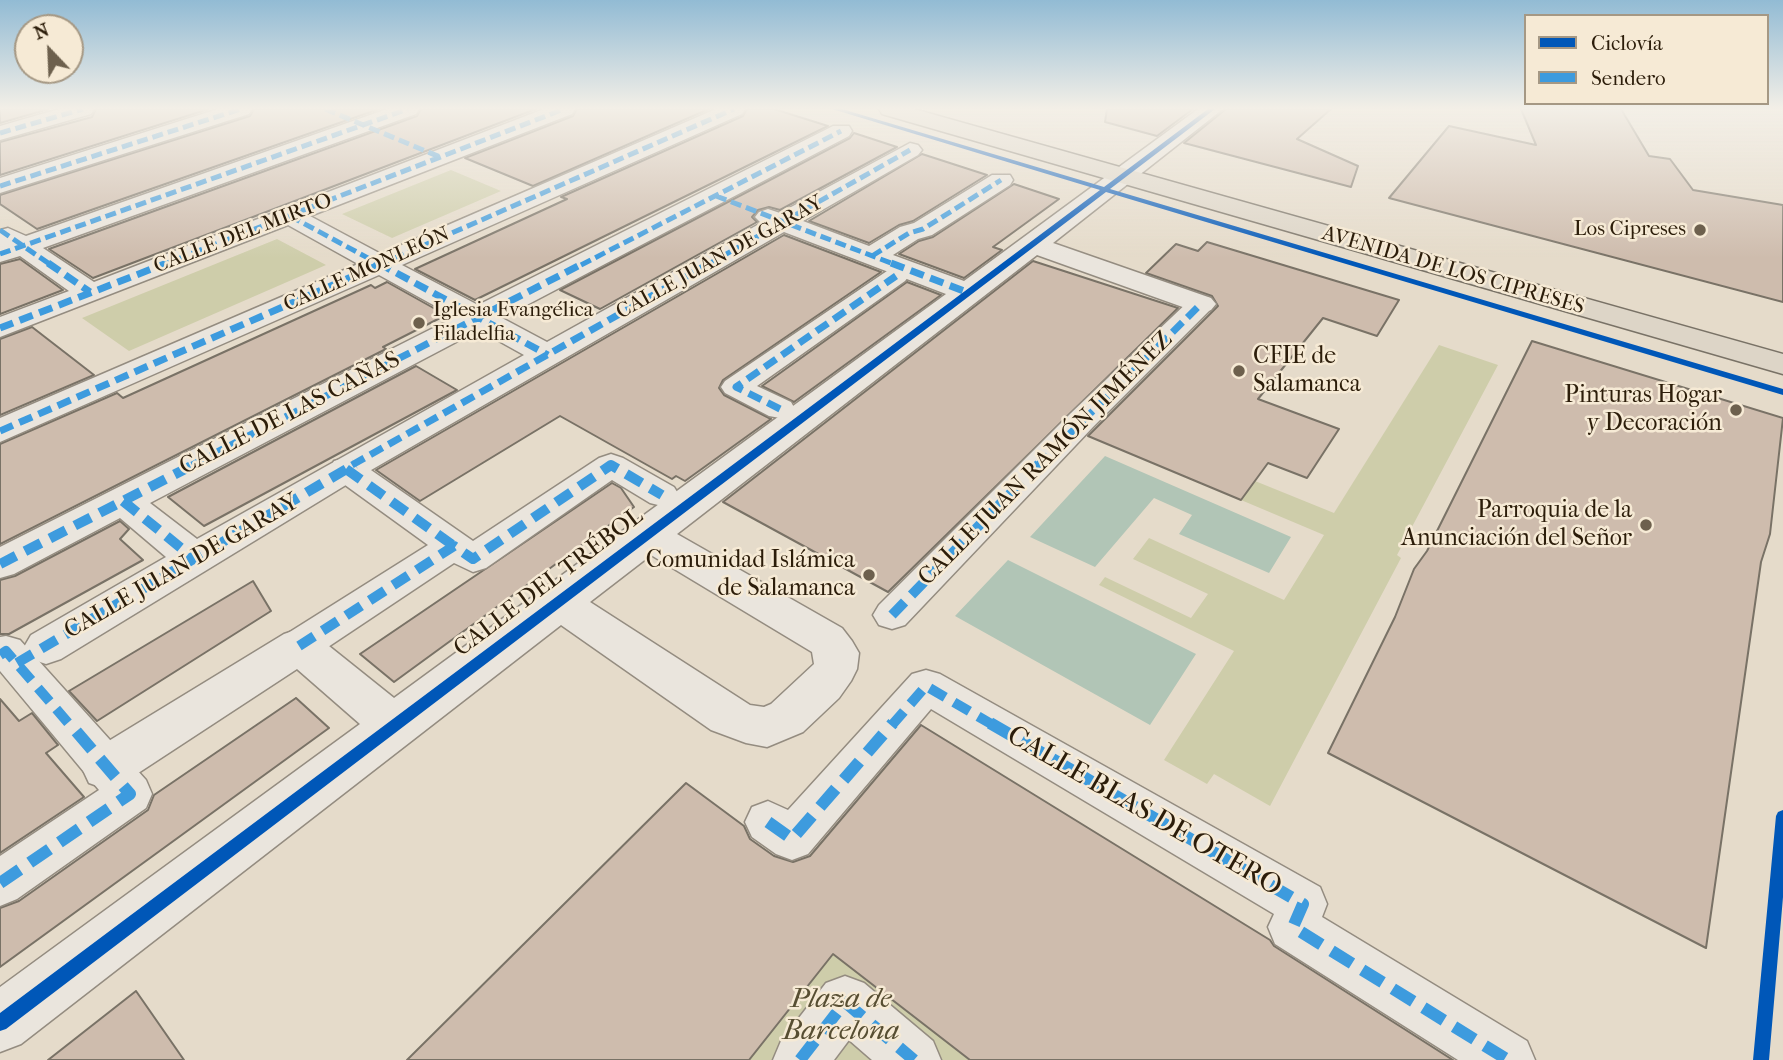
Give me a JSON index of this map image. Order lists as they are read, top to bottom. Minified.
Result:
{"streets":{"main road":["AVENIDA DE LOS CIPRESES"],"street":["CALLE DEL MIRTO","CALLE JUAN DE GARAY","CALLE MONLEÓN","CALLE DE LAS CAÑAS","CALLE JUAN RAMÓN JIMÉNEZ","CALLE DEL TRÉBOL","CALLE BLAS DE OTERO"]},"crossings":[["AVENIDA DE LOS CIPRESES","CALLE DEL TRÉBOL"]],"parks":["Plaza de Barcelona"],"places":["Los Cipreses","Iglesia Evangélica Filadelfia","CFIE de Salamanca","Pinturas Hogar y Decoración","Parroquia de la Anunciación del Señor","Comunidad Islámica de Salamanca"],"legend":["Ciclovía","Sendero"],"north":"top left"}
